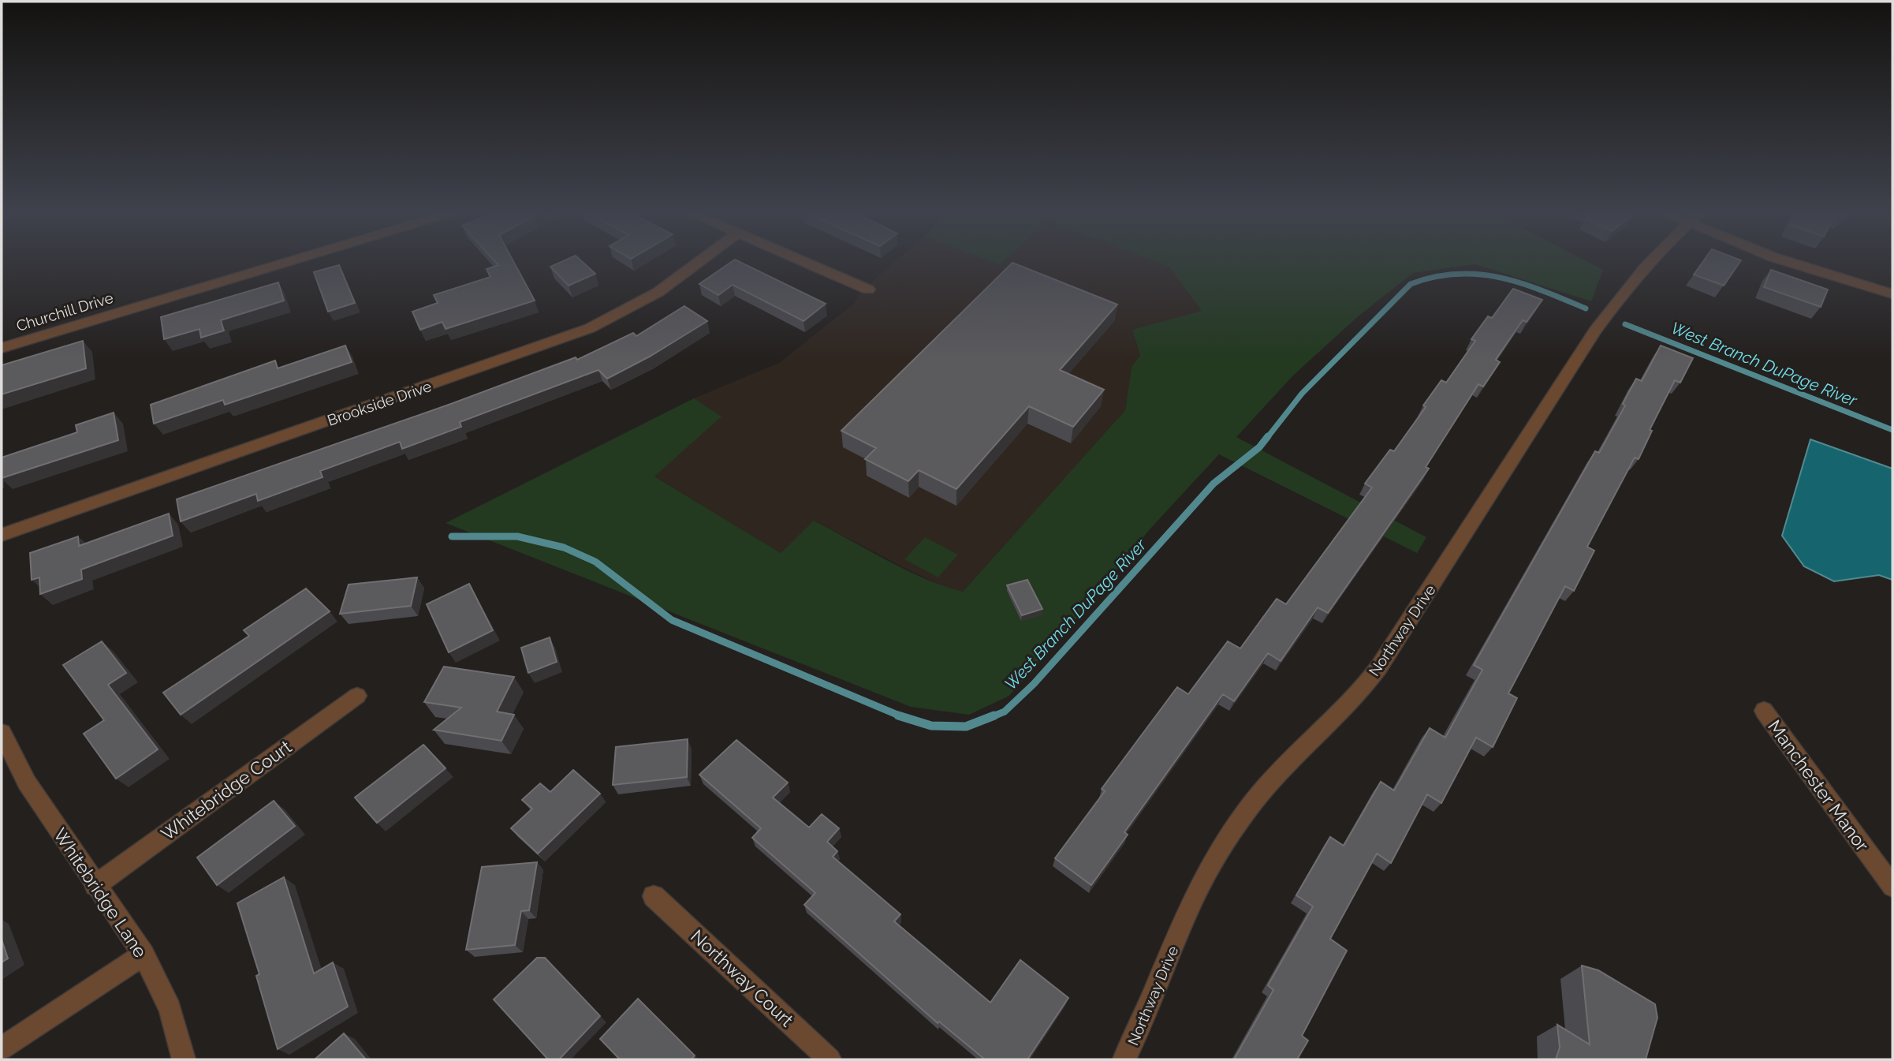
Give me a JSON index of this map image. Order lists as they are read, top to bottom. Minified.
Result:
{"streets":{"street":["Churchill Drive","Brookside Drive","Northway Drive","Manchester Manor","Whitebridge Court","Whitebridge Lane","Northway Court"]},"crossings":[["Whitebridge Court","Whitebridge Lane"]],"water":["West Branch DuPage River"]}
